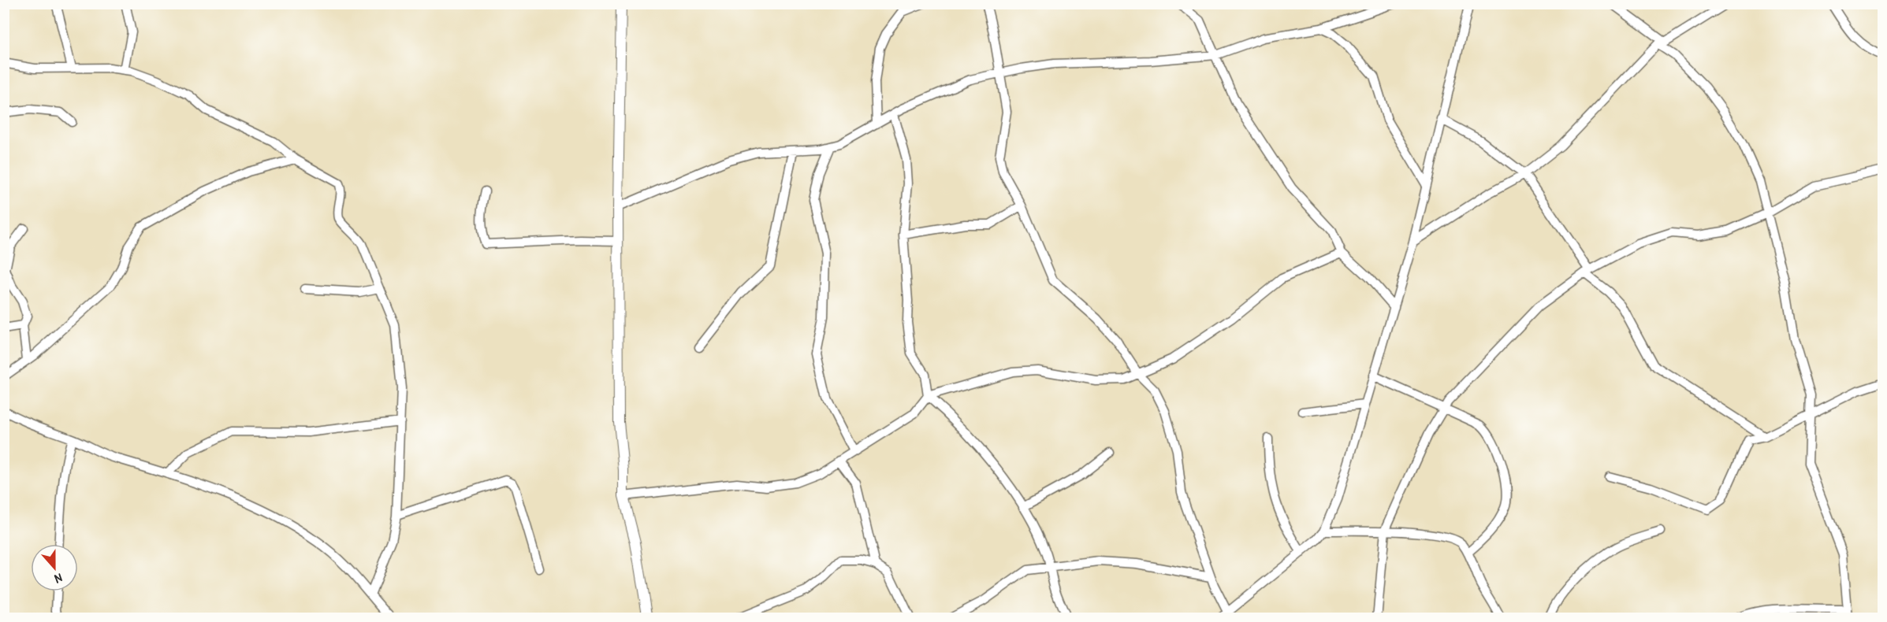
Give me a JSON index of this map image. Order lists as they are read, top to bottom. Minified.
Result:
{"north":"bottom"}
